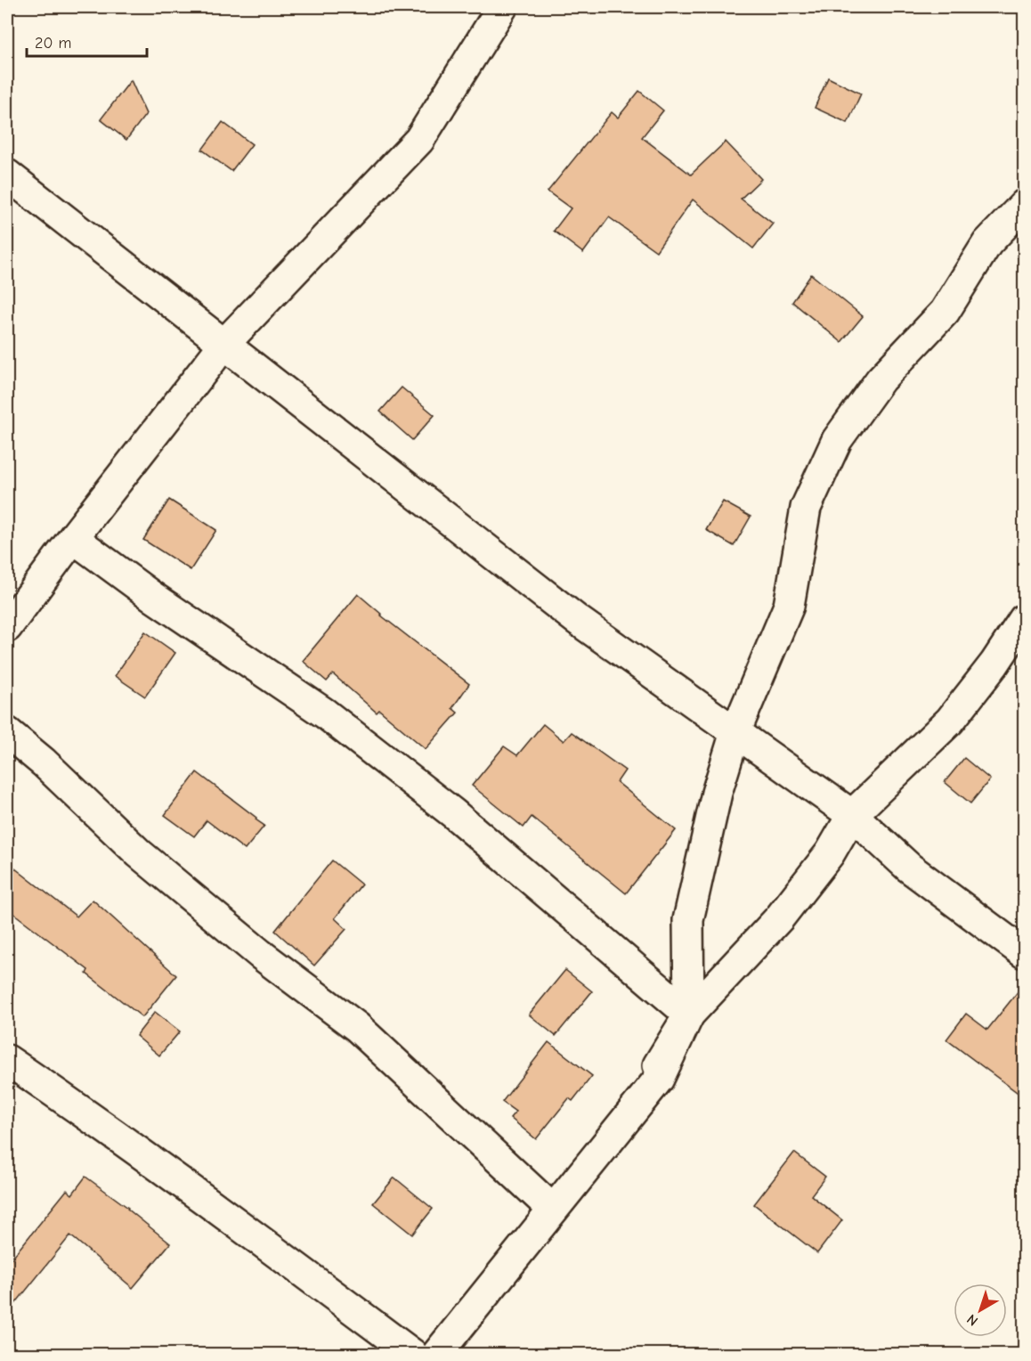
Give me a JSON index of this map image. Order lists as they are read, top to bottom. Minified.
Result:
{"scale_bar":"20 m","north":"bottom left"}
